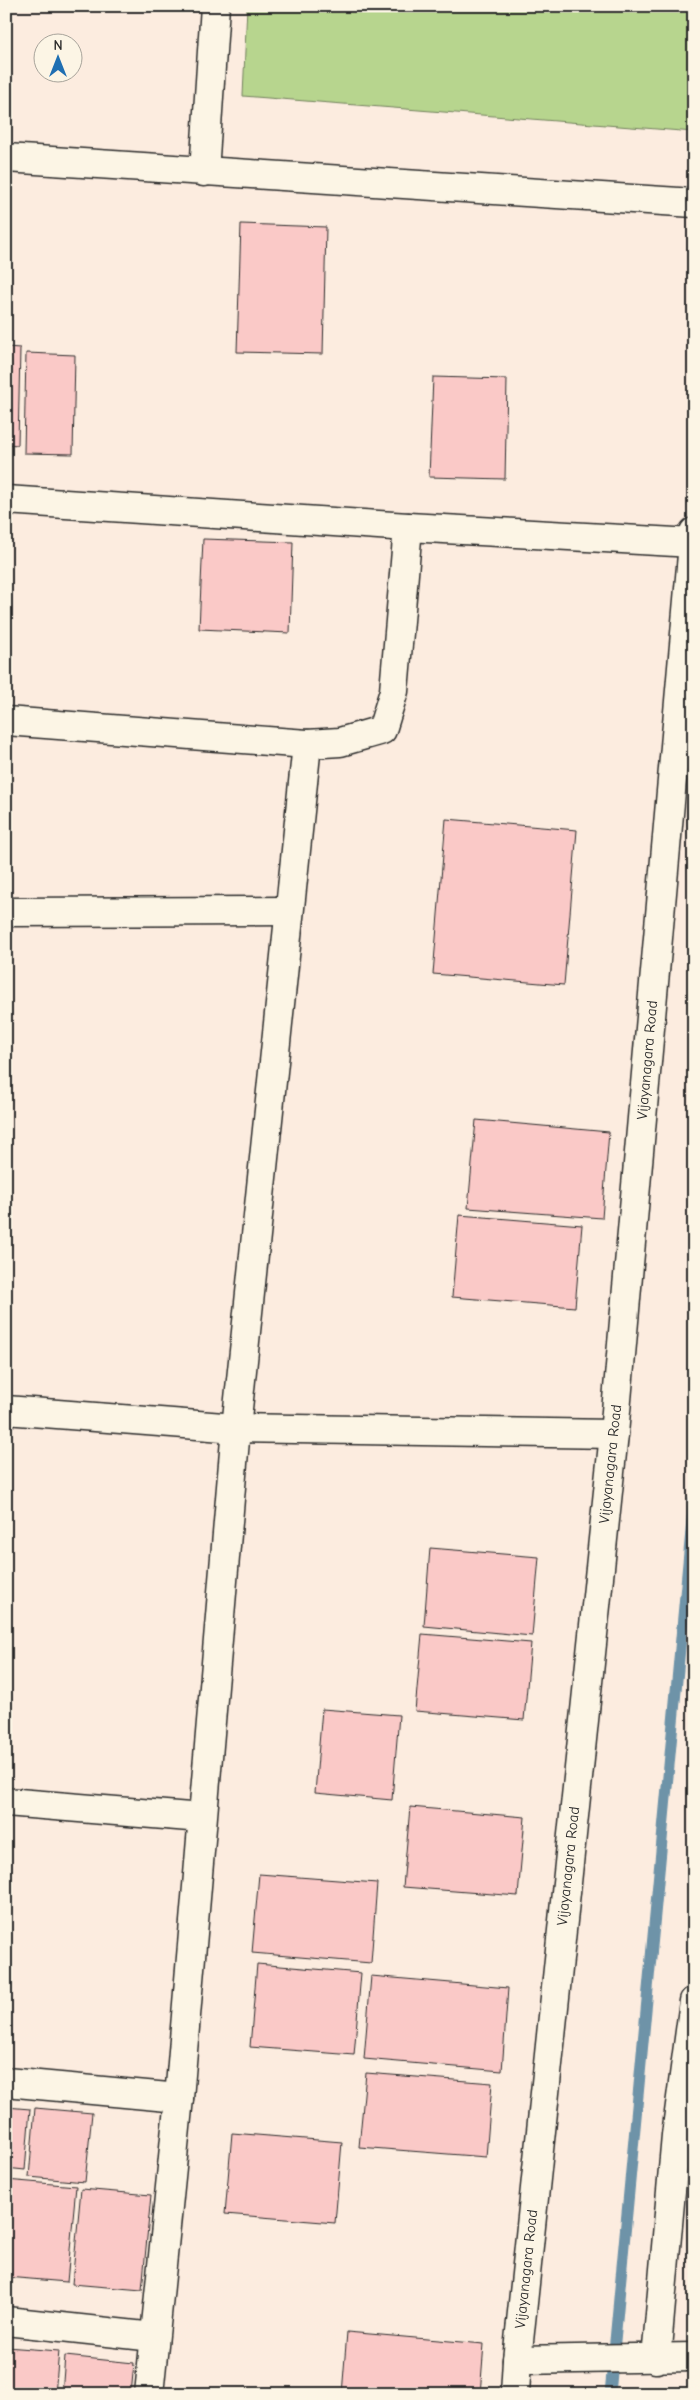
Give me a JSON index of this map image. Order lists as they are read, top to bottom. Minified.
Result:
{"streets":{"street":["Vijayanagara Road"]},"north":"top"}
